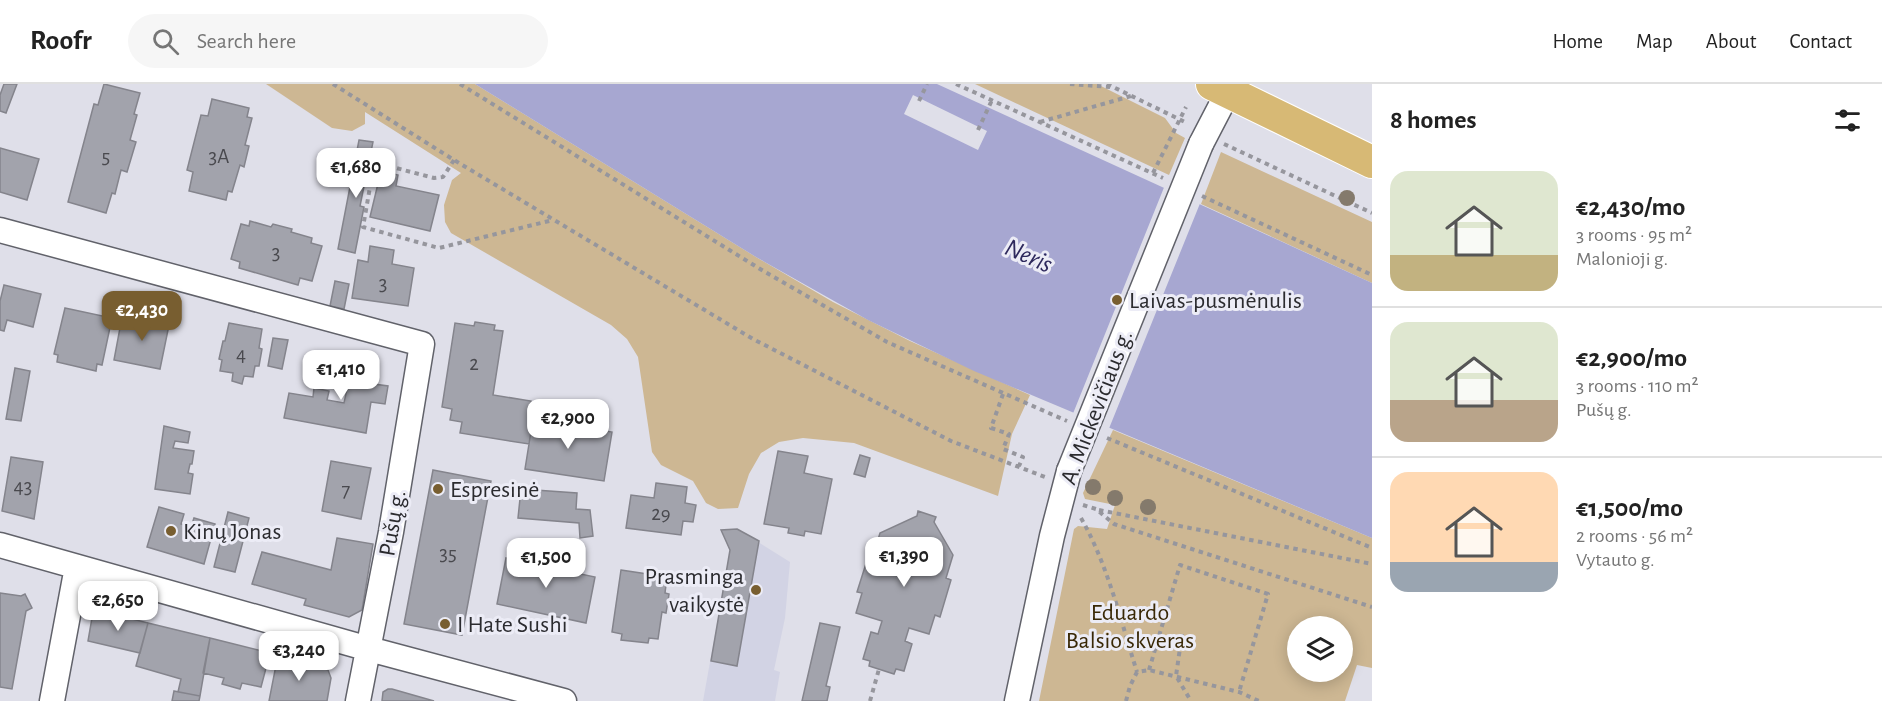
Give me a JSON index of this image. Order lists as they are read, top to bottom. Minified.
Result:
{"streets":{"street":["A. Mickevičiaus g.","Pušų g."]},"water":["Neris"],"parks":["Eduardo Balsio skveras"],"places":["Laivas-pusmėnulis","Espresinė","Kinų Jonas","Prasminga vaikystė","I Hate Sushi"],"house_numbers":["5","3A","3","3","4","2","43","7","29","35"],"page":{"header":"Roofr","search":"Search here","nav":["Home","Map","About","Contact"],"heading":"8 homes","price":["€1,680","€2,430","€1,410","€2,900","€1,390","€1,500","€2,650","€3,240"],"list":[{"name":"€2,430/mo","note":"3 rooms · 95 m² · Malonioji g."},{"name":"€2,900/mo","note":"3 rooms · 110 m² · Pušų g."},{"name":"€1,500/mo","note":"2 rooms · 56 m² · Vytauto g."}]}}
